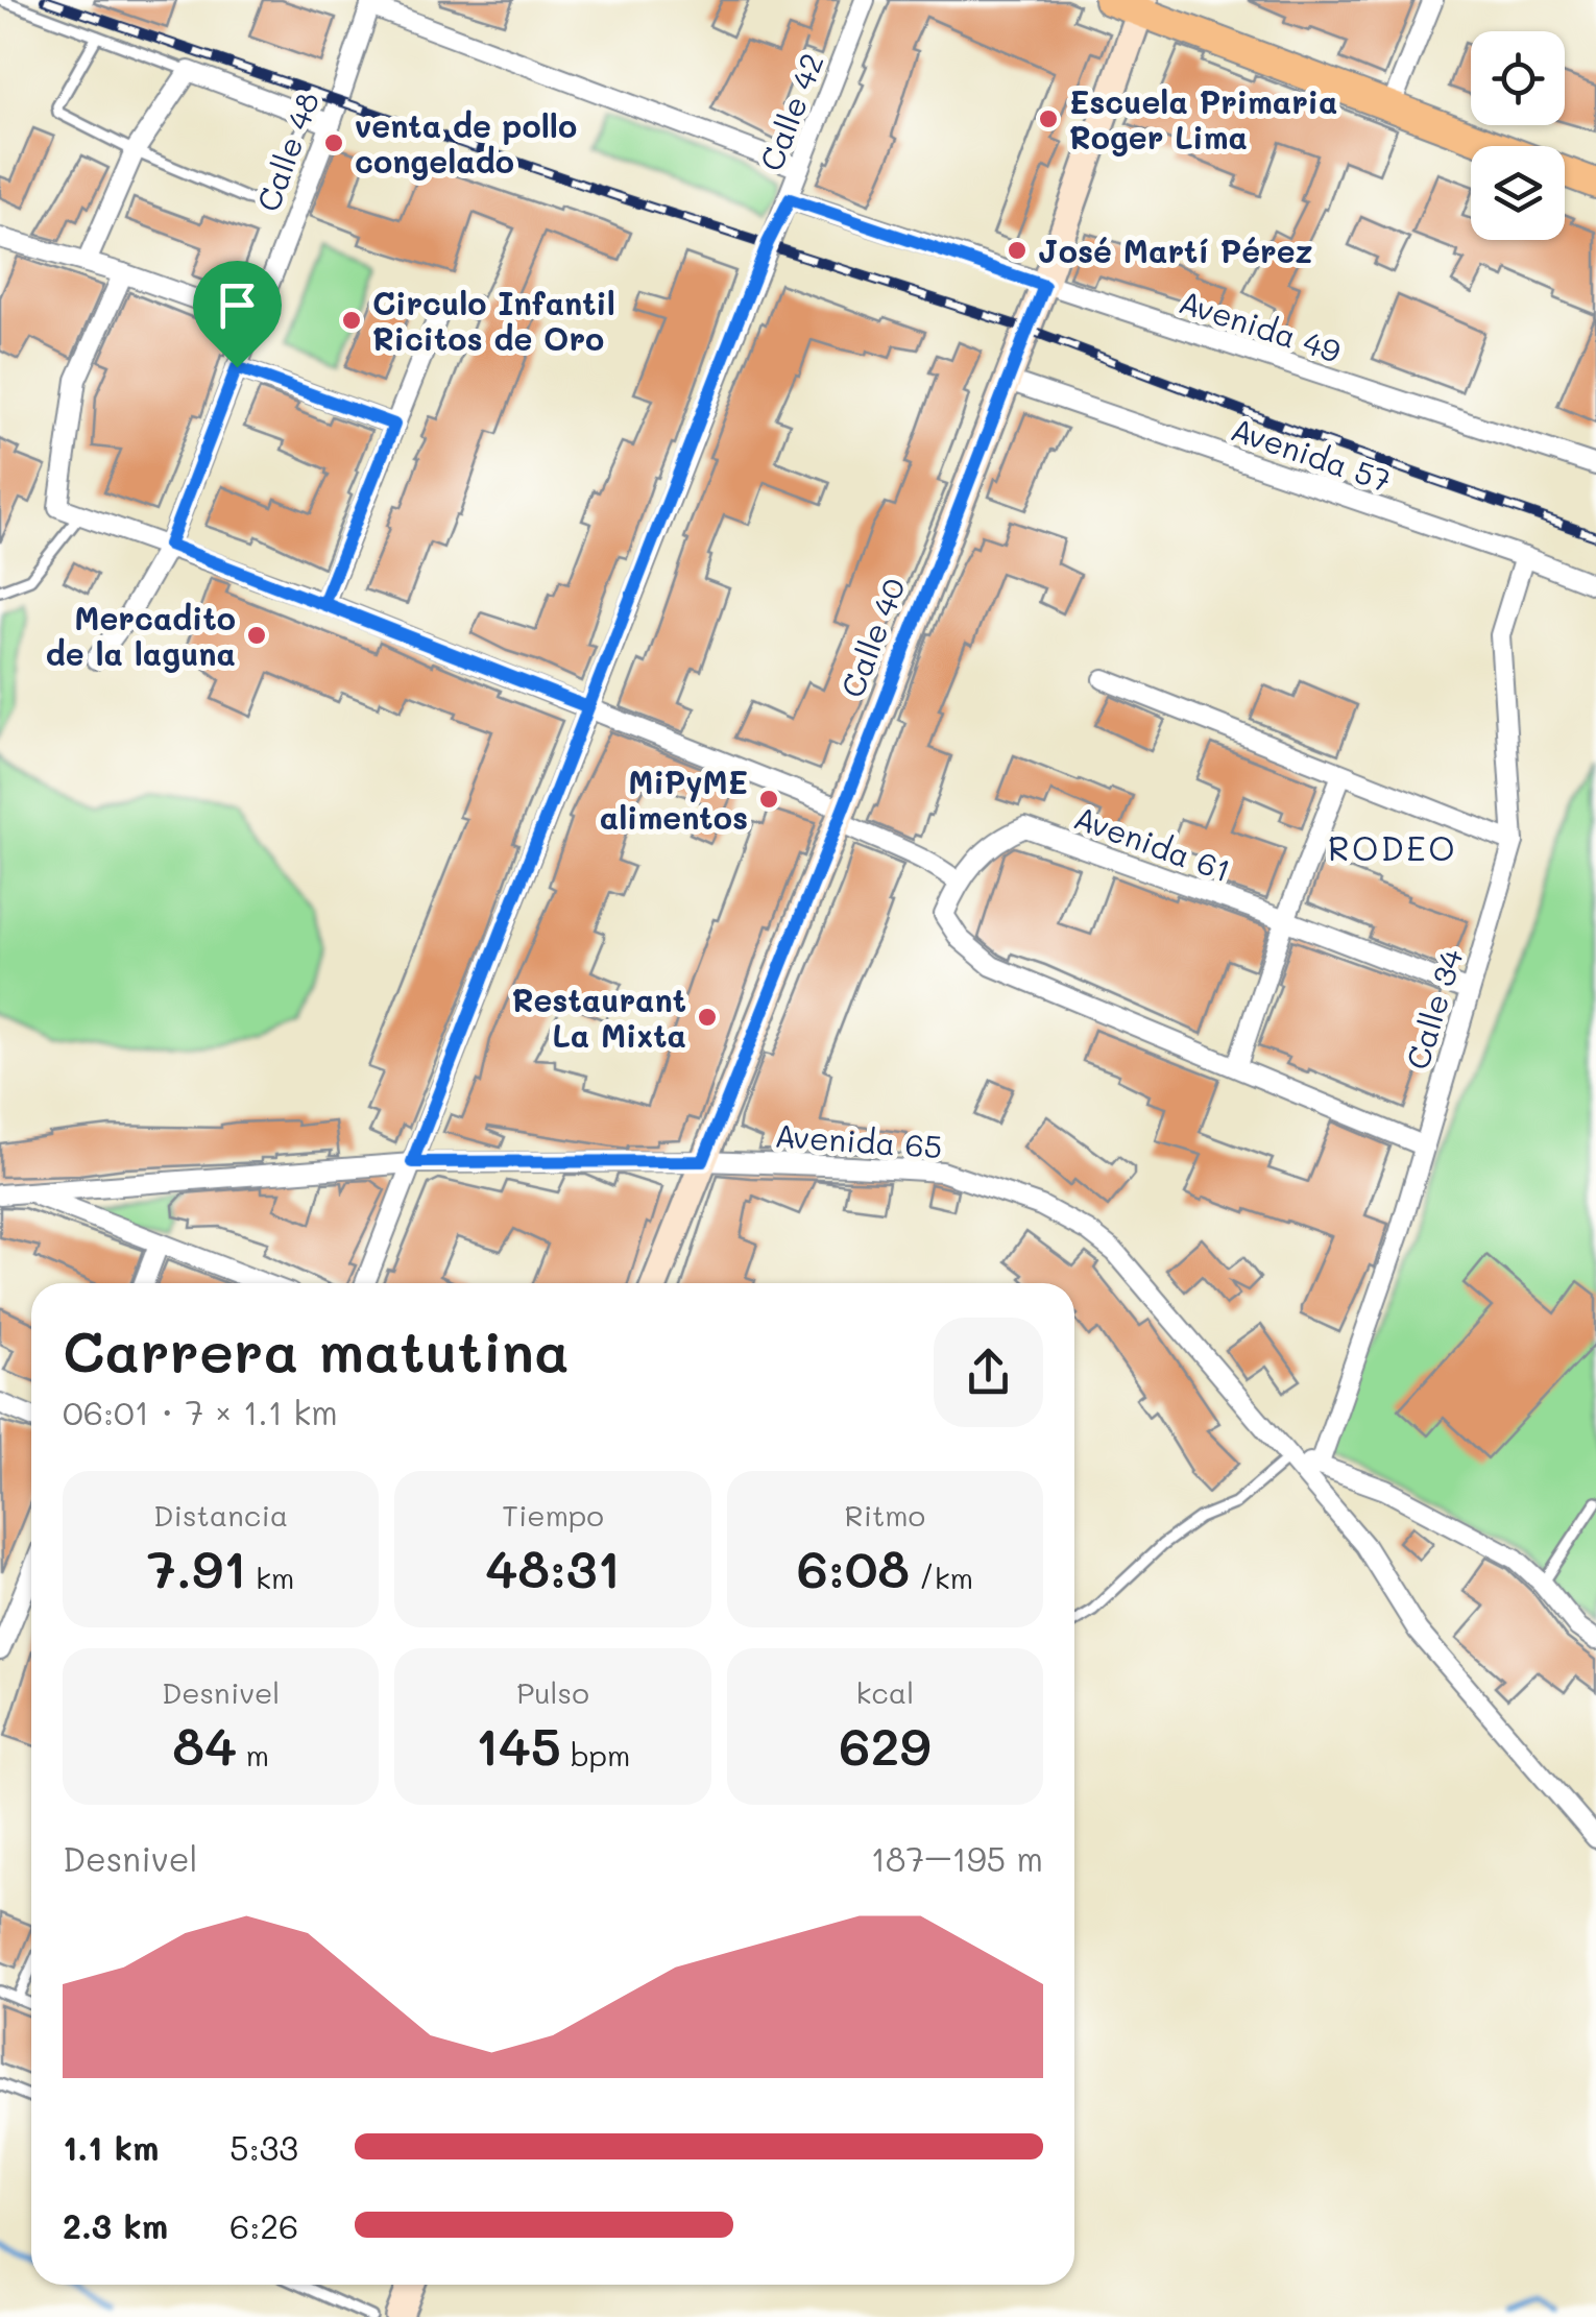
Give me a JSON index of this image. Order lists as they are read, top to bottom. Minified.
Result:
{"streets":{"main road":["Calle 40"],"street":["Calle 42","Calle 48","Avenida 49","Avenida 57","Avenida 61","Calle 34","Avenida 65"]},"crossings":[["Calle 42","Avenida 49"],["Calle 42","Avenida 65"],["Avenida 49","Calle 40"],["Avenida 57","Calle 40"],["Avenida 57","Calle 34"],["Calle 40","Avenida 65"],["Avenida 61","Calle 34"]],"districts":["RODEO"],"places":["Escuela Primaria Roger Lima","venta de pollo congelado","José Martí Pérez","Circulo Infantil Ricitos de Oro","Mercadito de la laguna","MiPyME alimentos","Restaurant La Mixta"],"page":{"heading":["Carrera matutina","06:01 · 7 × 1.1 km"],"stats":[["Distancia","7.91 km"],["Tiempo","48:31"],["Ritmo","6:08 /km"],["Desnivel","84 m"],["Pulso","145 bpm"],["kcal","629"]],"chart":["Desnivel","187–195 m"],"list":[{"name":"1.1 km","note":"5:33"},{"name":"2.3 km","note":"6:26"}]}}
